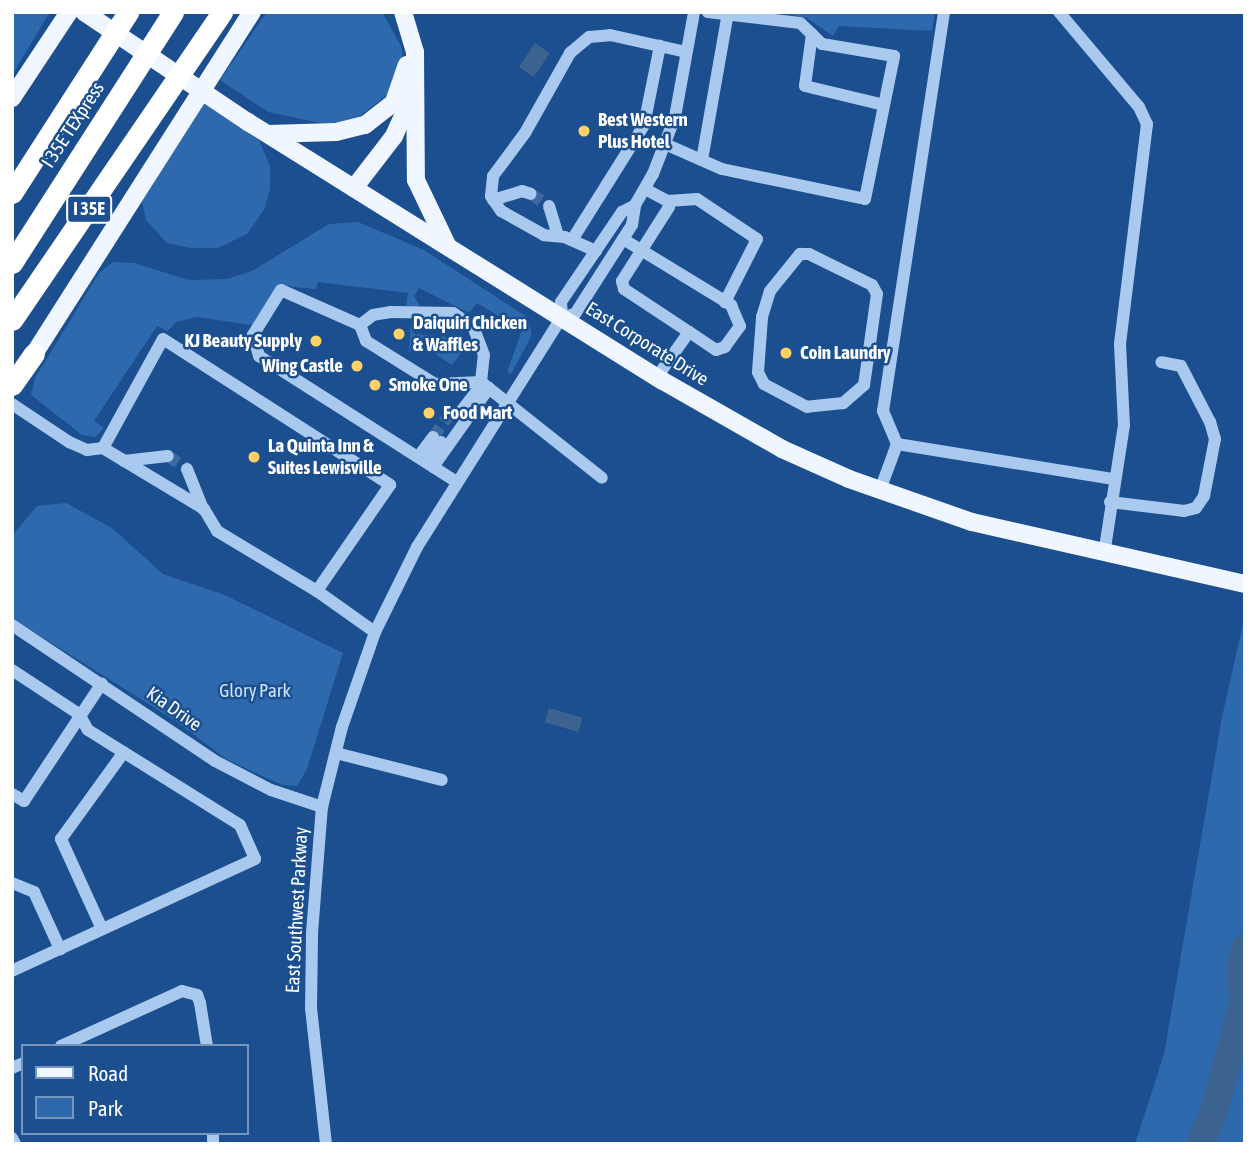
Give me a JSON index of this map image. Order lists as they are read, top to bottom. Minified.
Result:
{"streets":{"highway":["I 35E TEXpress","I 35E"],"main road":["East Corporate Drive"],"street":["Kia Drive","East Southwest Parkway"]},"crossings":[["East Corporate Drive","East Southwest Parkway"],["Kia Drive","East Southwest Parkway"]],"parks":["Glory Park"],"places":["Best Western Plus Hotel","Daiquiri Chicken & Waffles","KJ Beauty Supply","Coin Laundry","Wing Castle","Smoke One","Food Mart","La Quinta Inn & Suites Lewisville"],"legend":["Road","Park"]}
